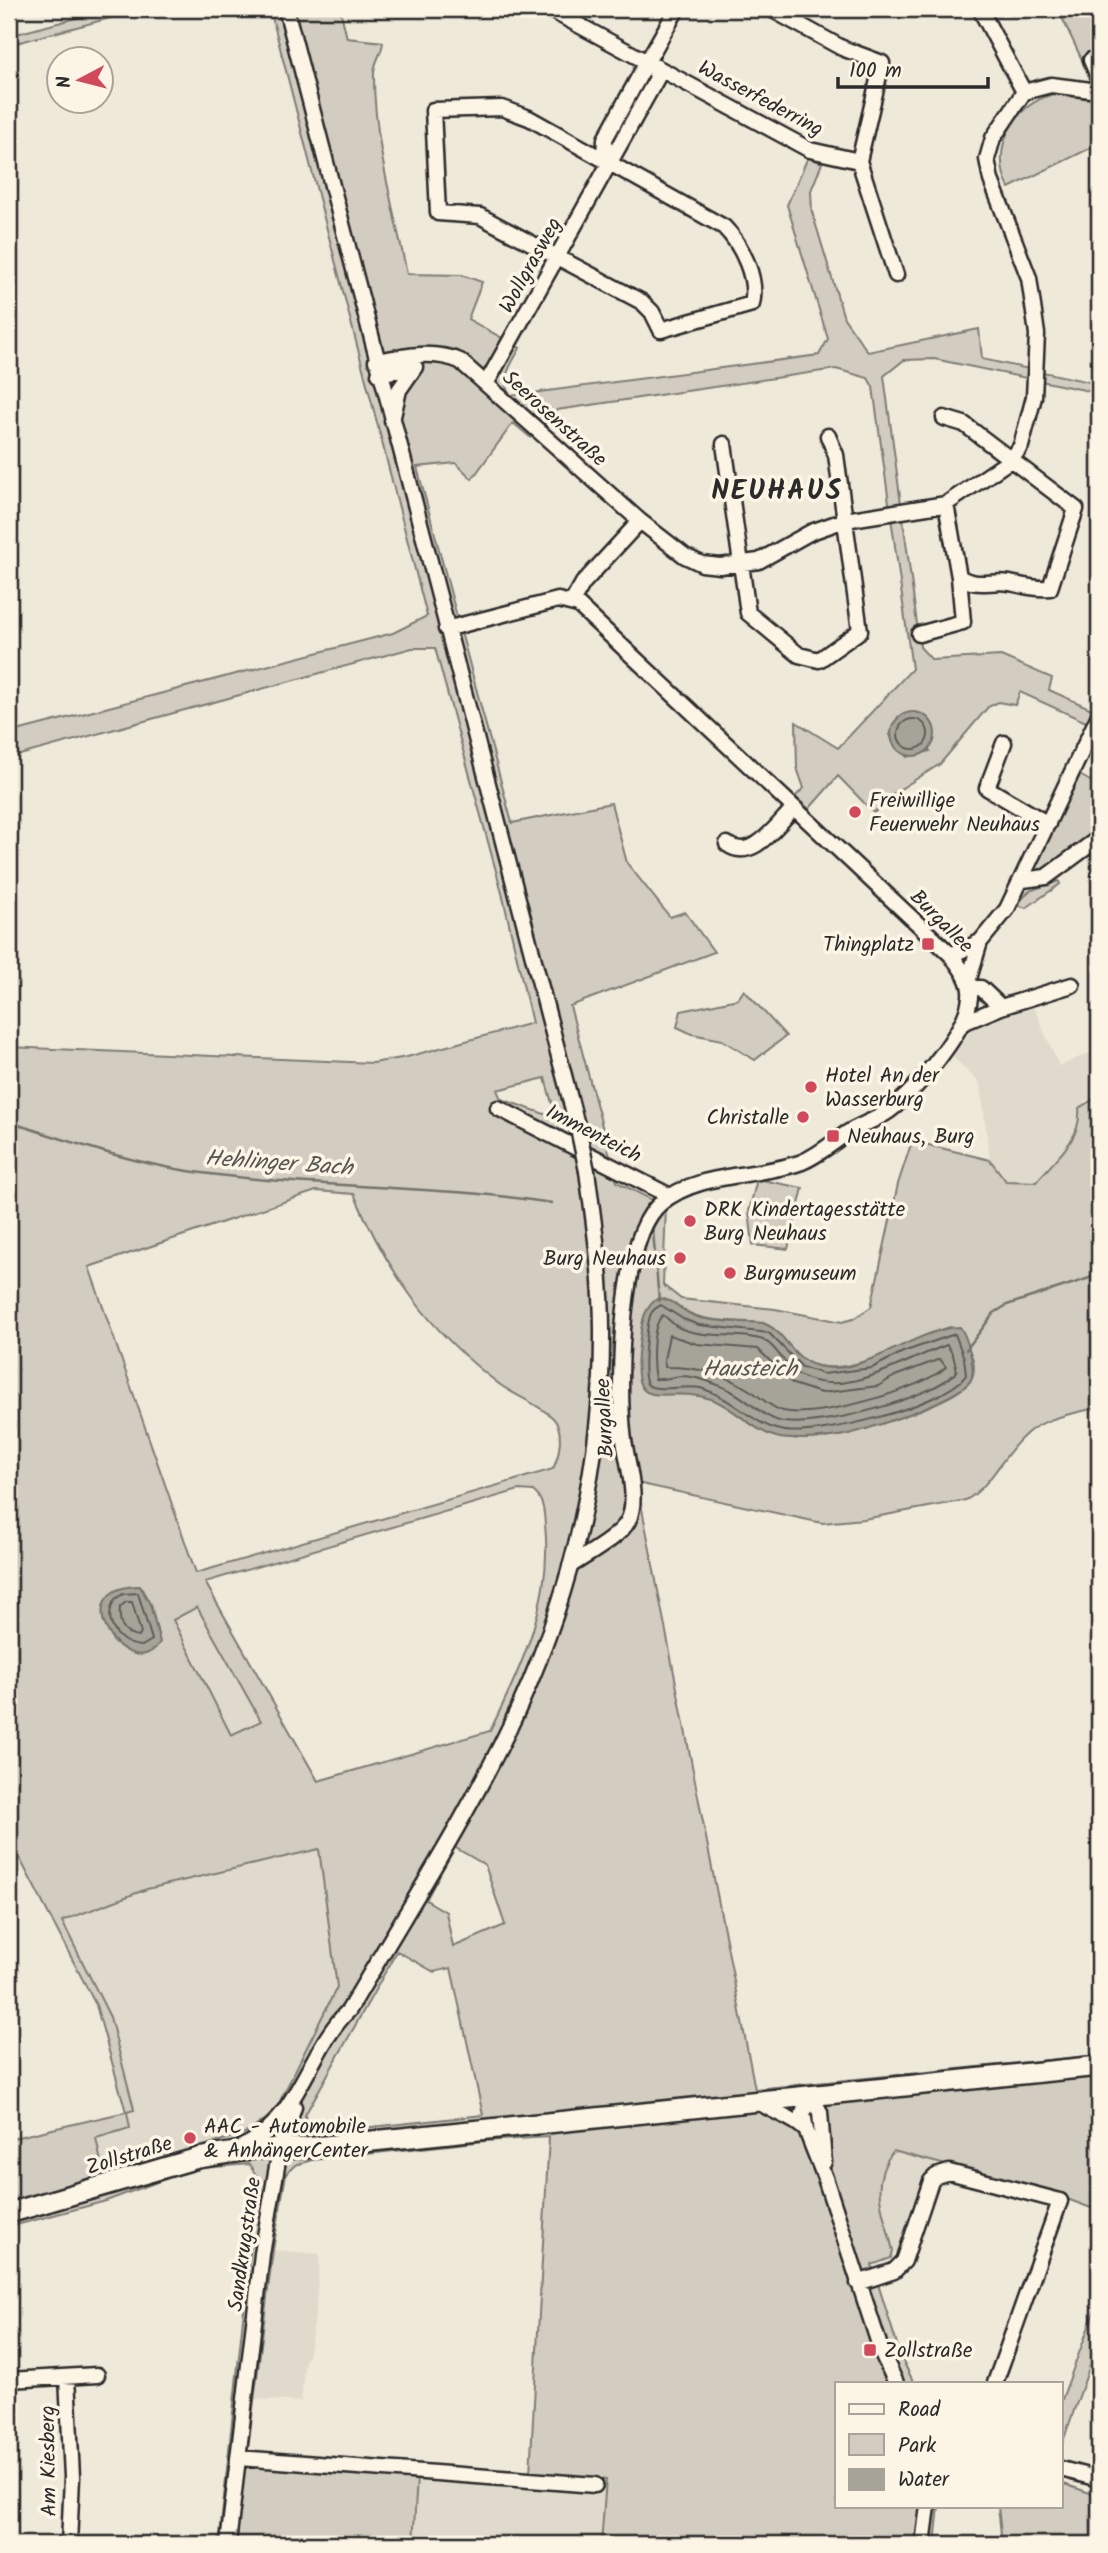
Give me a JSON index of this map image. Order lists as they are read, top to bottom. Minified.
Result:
{"streets":{"main road":["Zollstraße"],"street":["Wasserfederring","Wollgrasweg","Seerosenstraße","Burgallee","Immenteich","Sandkrugstraße","Am Kiesberg"]},"crossings":[["Wasserfederring","Wollgrasweg"],["Wollgrasweg","Seerosenstraße"],["Burgallee","Immenteich"],["Zollstraße","Sandkrugstraße"]],"districts":["NEUHAUS"],"water":["Hehlinger Bach","Hausteich"],"places":{"other":["Freiwillige Feuerwehr Neuhaus","Hotel An der Wasserburg","Christalle","DRK Kindertagesstätte Burg Neuhaus","Burg Neuhaus","Burgmuseum","AAC - Automobile & AnhängerCenter"],"transit":["Thingplatz","Neuhaus, Burg","Zollstraße"]},"legend":["Road","Park","Water"],"scale_bar":"100 m","north":"left"}
